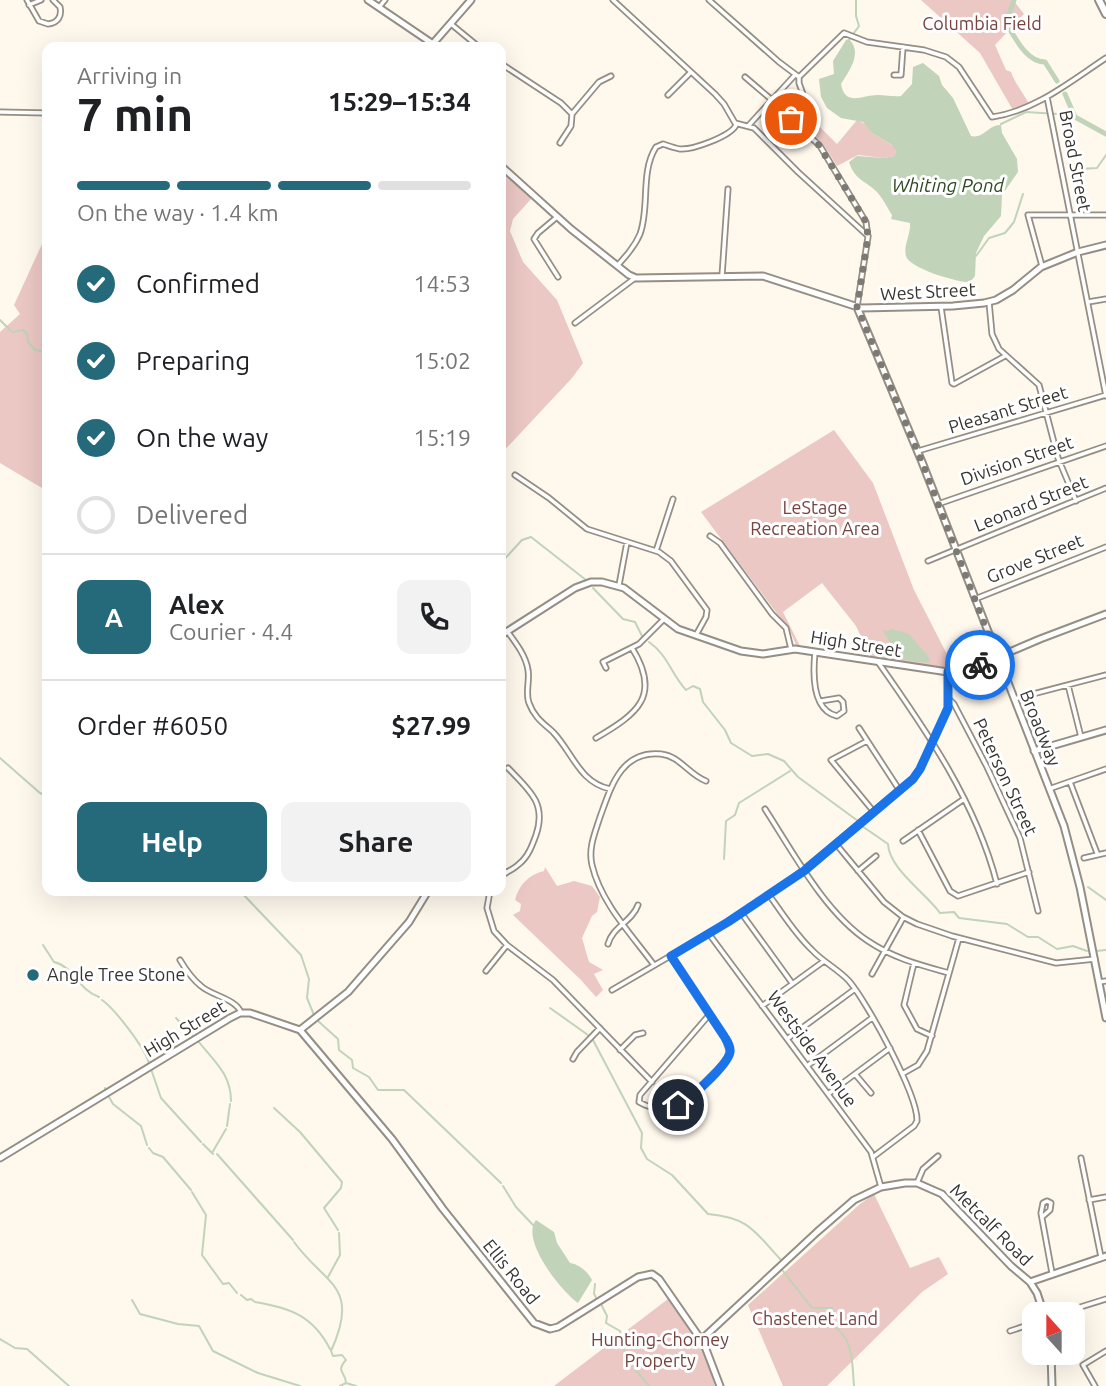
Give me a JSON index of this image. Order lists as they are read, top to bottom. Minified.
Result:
{"streets":{"street":["Broad Street","West Street","Pleasant Street","Division Street","Leonard Street","Grove Street","High Street","Broadway","Peterson Street","Westside Avenue","Metcalf Road","Ellis Road"]},"crossings":[["Broad Street","West Street"],["Broad Street","Pleasant Street"],["West Street","Broadway"],["Pleasant Street","Broadway"],["Division Street","Broadway"],["Leonard Street","Broadway"],["Grove Street","Broadway"],["High Street","Broadway"],["High Street","Ellis Road"]],"water":["Whiting Pond"],"parks":["Columbia Field","LeStage Recreation Area","Chastenet Land","Hunting-Chorney Property"],"places":["Angle Tree Stone"],"north":"top","page":{"heading":["7 min","Arriving in","15:29–15:34"],"panel":["Alex","Courier · 4.4","Order #6050","$27.99"],"bar":"On the way · 1.4 km","list":[["Confirmed","14:53"],["Preparing","15:02"],["On the way","15:19"],"Delivered"],"round":"A","buttons":["Help","Share"]}}
